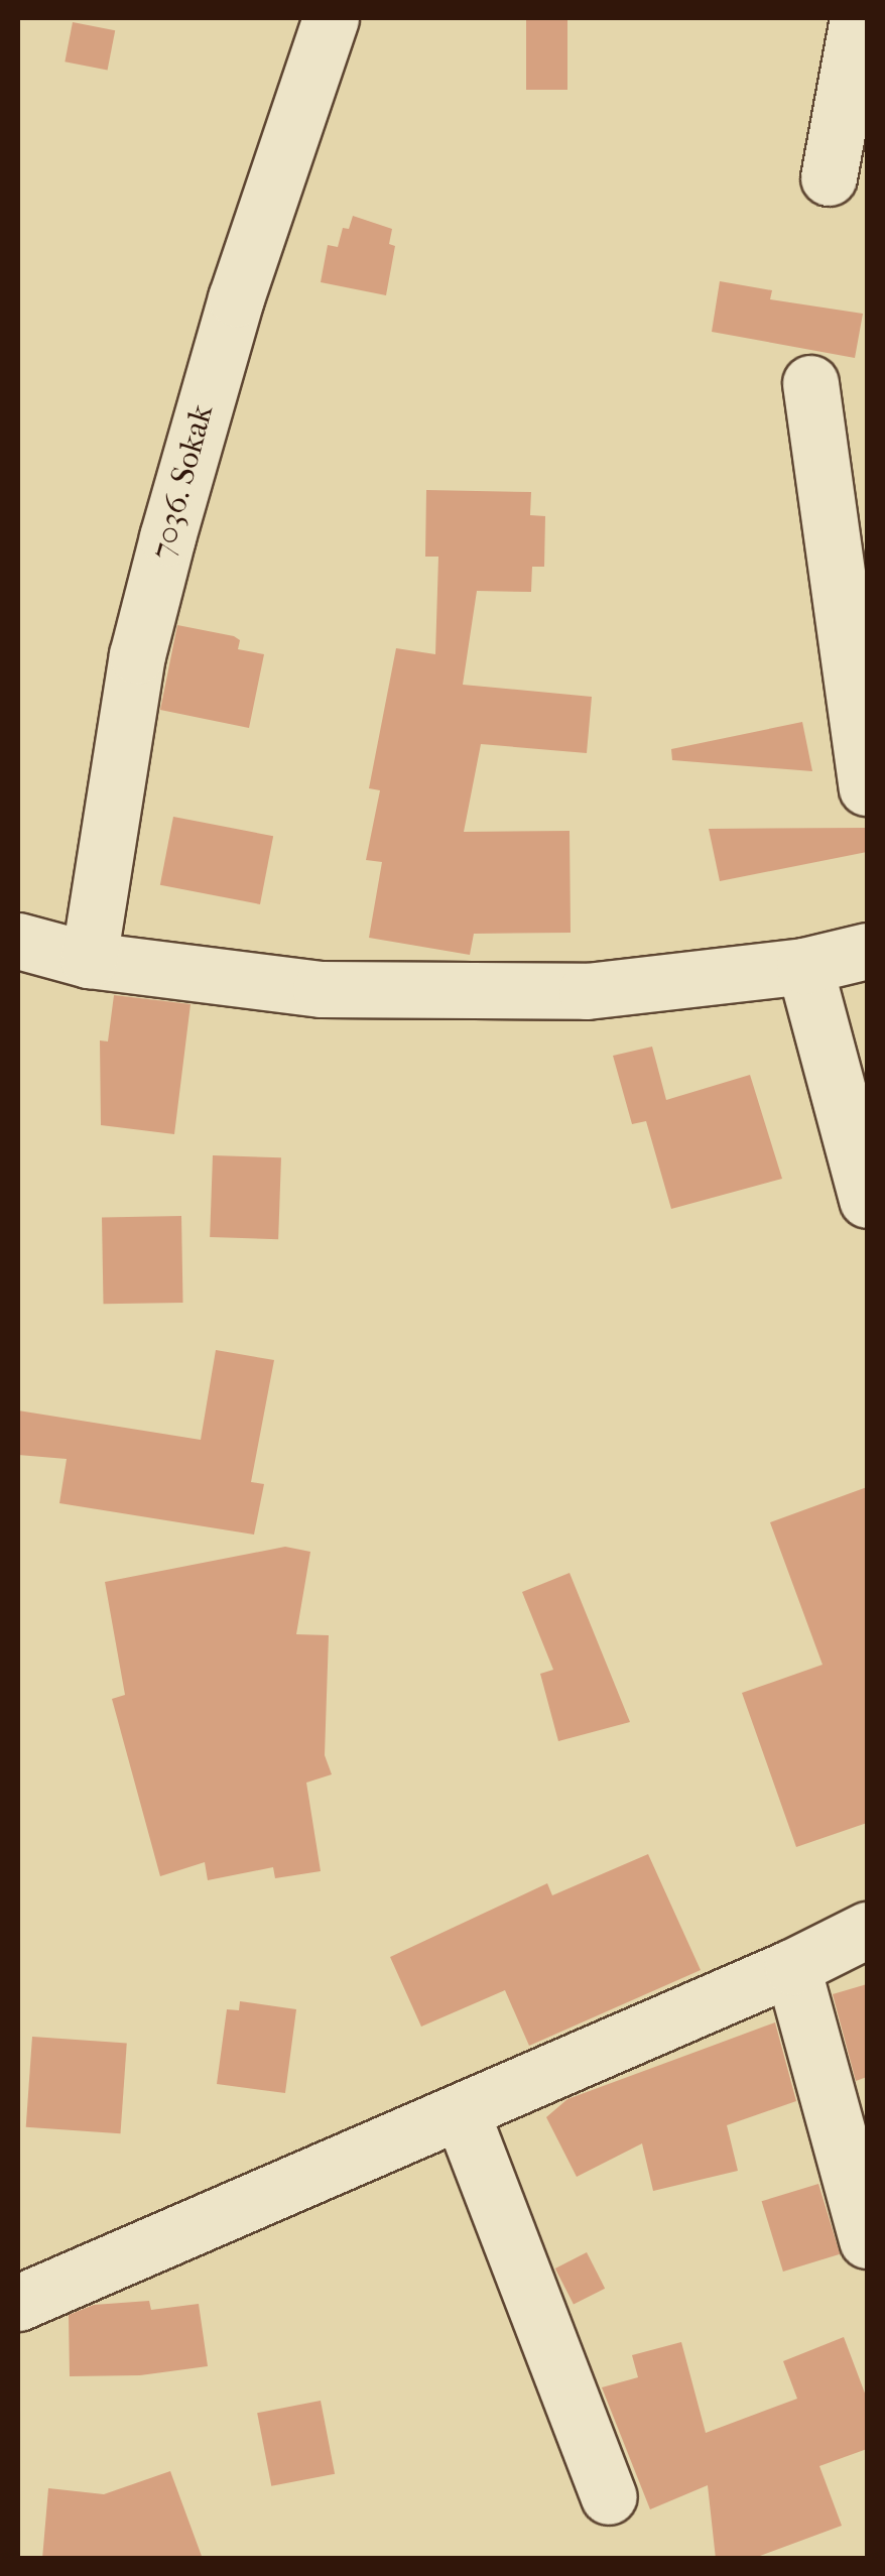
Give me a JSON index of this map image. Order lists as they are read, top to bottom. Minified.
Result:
{"streets":{"street":["7036. Sokak"]}}
